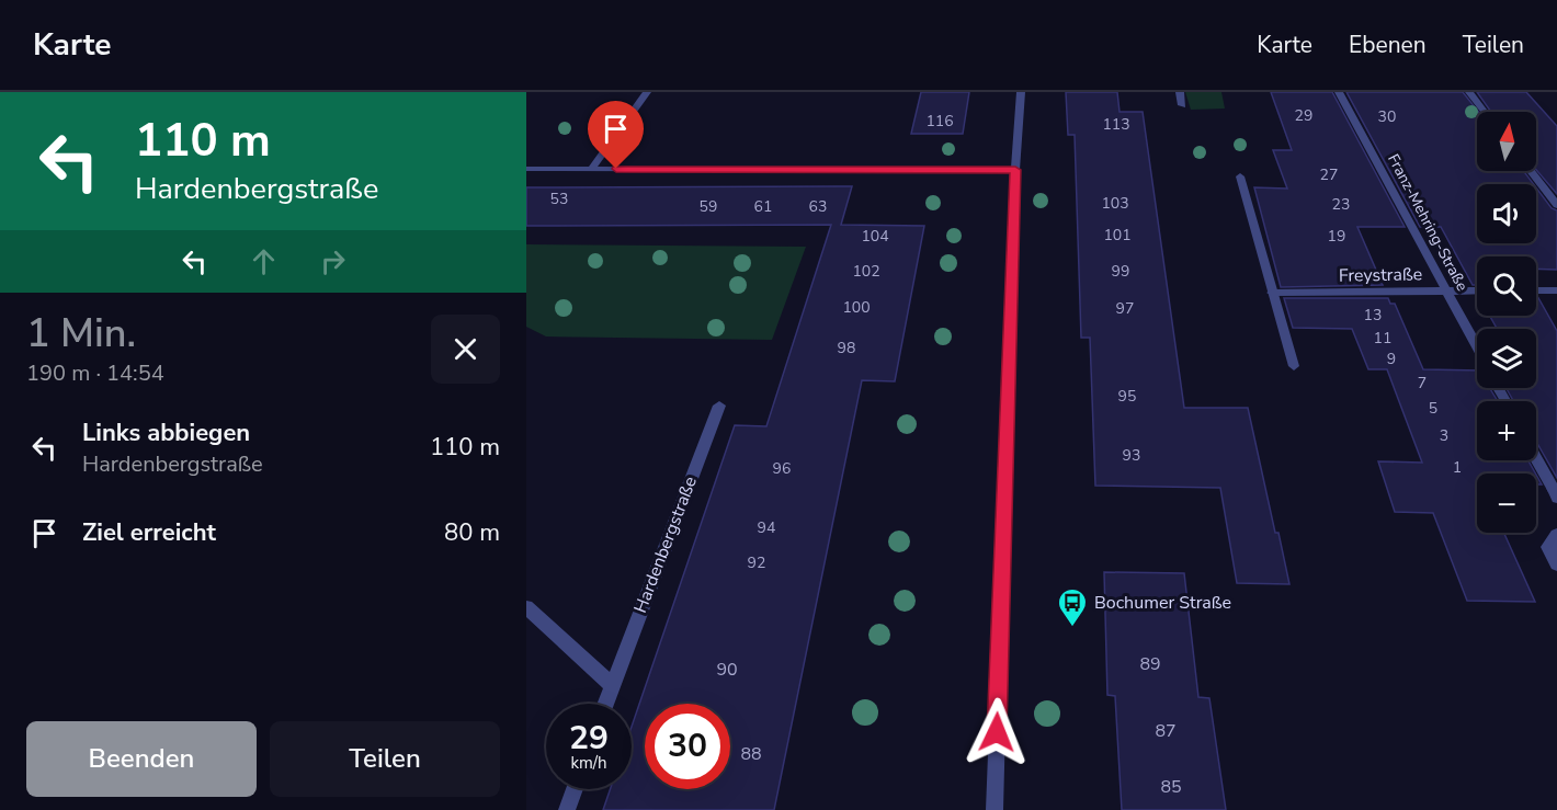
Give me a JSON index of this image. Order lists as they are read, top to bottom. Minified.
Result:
{"streets":{"street":["Franz-Mehring-Straße","Freystraße","Hardenbergstraße"]},"crossings":[["Franz-Mehring-Straße","Freystraße"]],"places":{"bus stop":["Bochumer Straße"]},"house_numbers":["29","30","116","113","27","53","103","23","59","61","63","101","104","19","102","99","100","97","13","11","98","9","7","95","5","3","93","1","96","94","92","89","90","87","88","85"],"north":"top","page":{"header":"Karte","nav":["Karte","Ebenen","Teilen"],"turn":["110 m","Hardenbergstraße"],"map_buttons":["+","−"],"heading":["1 Min.","190 m · 14:54"],"list":[{"name":"Links abbiegen","note":"Hardenbergstraße","value":"110 m"},{"name":"Ziel erreicht","value":"80 m"}],"speed":"29 km/h","limit":"30","buttons":["Beenden","Teilen"]}}
